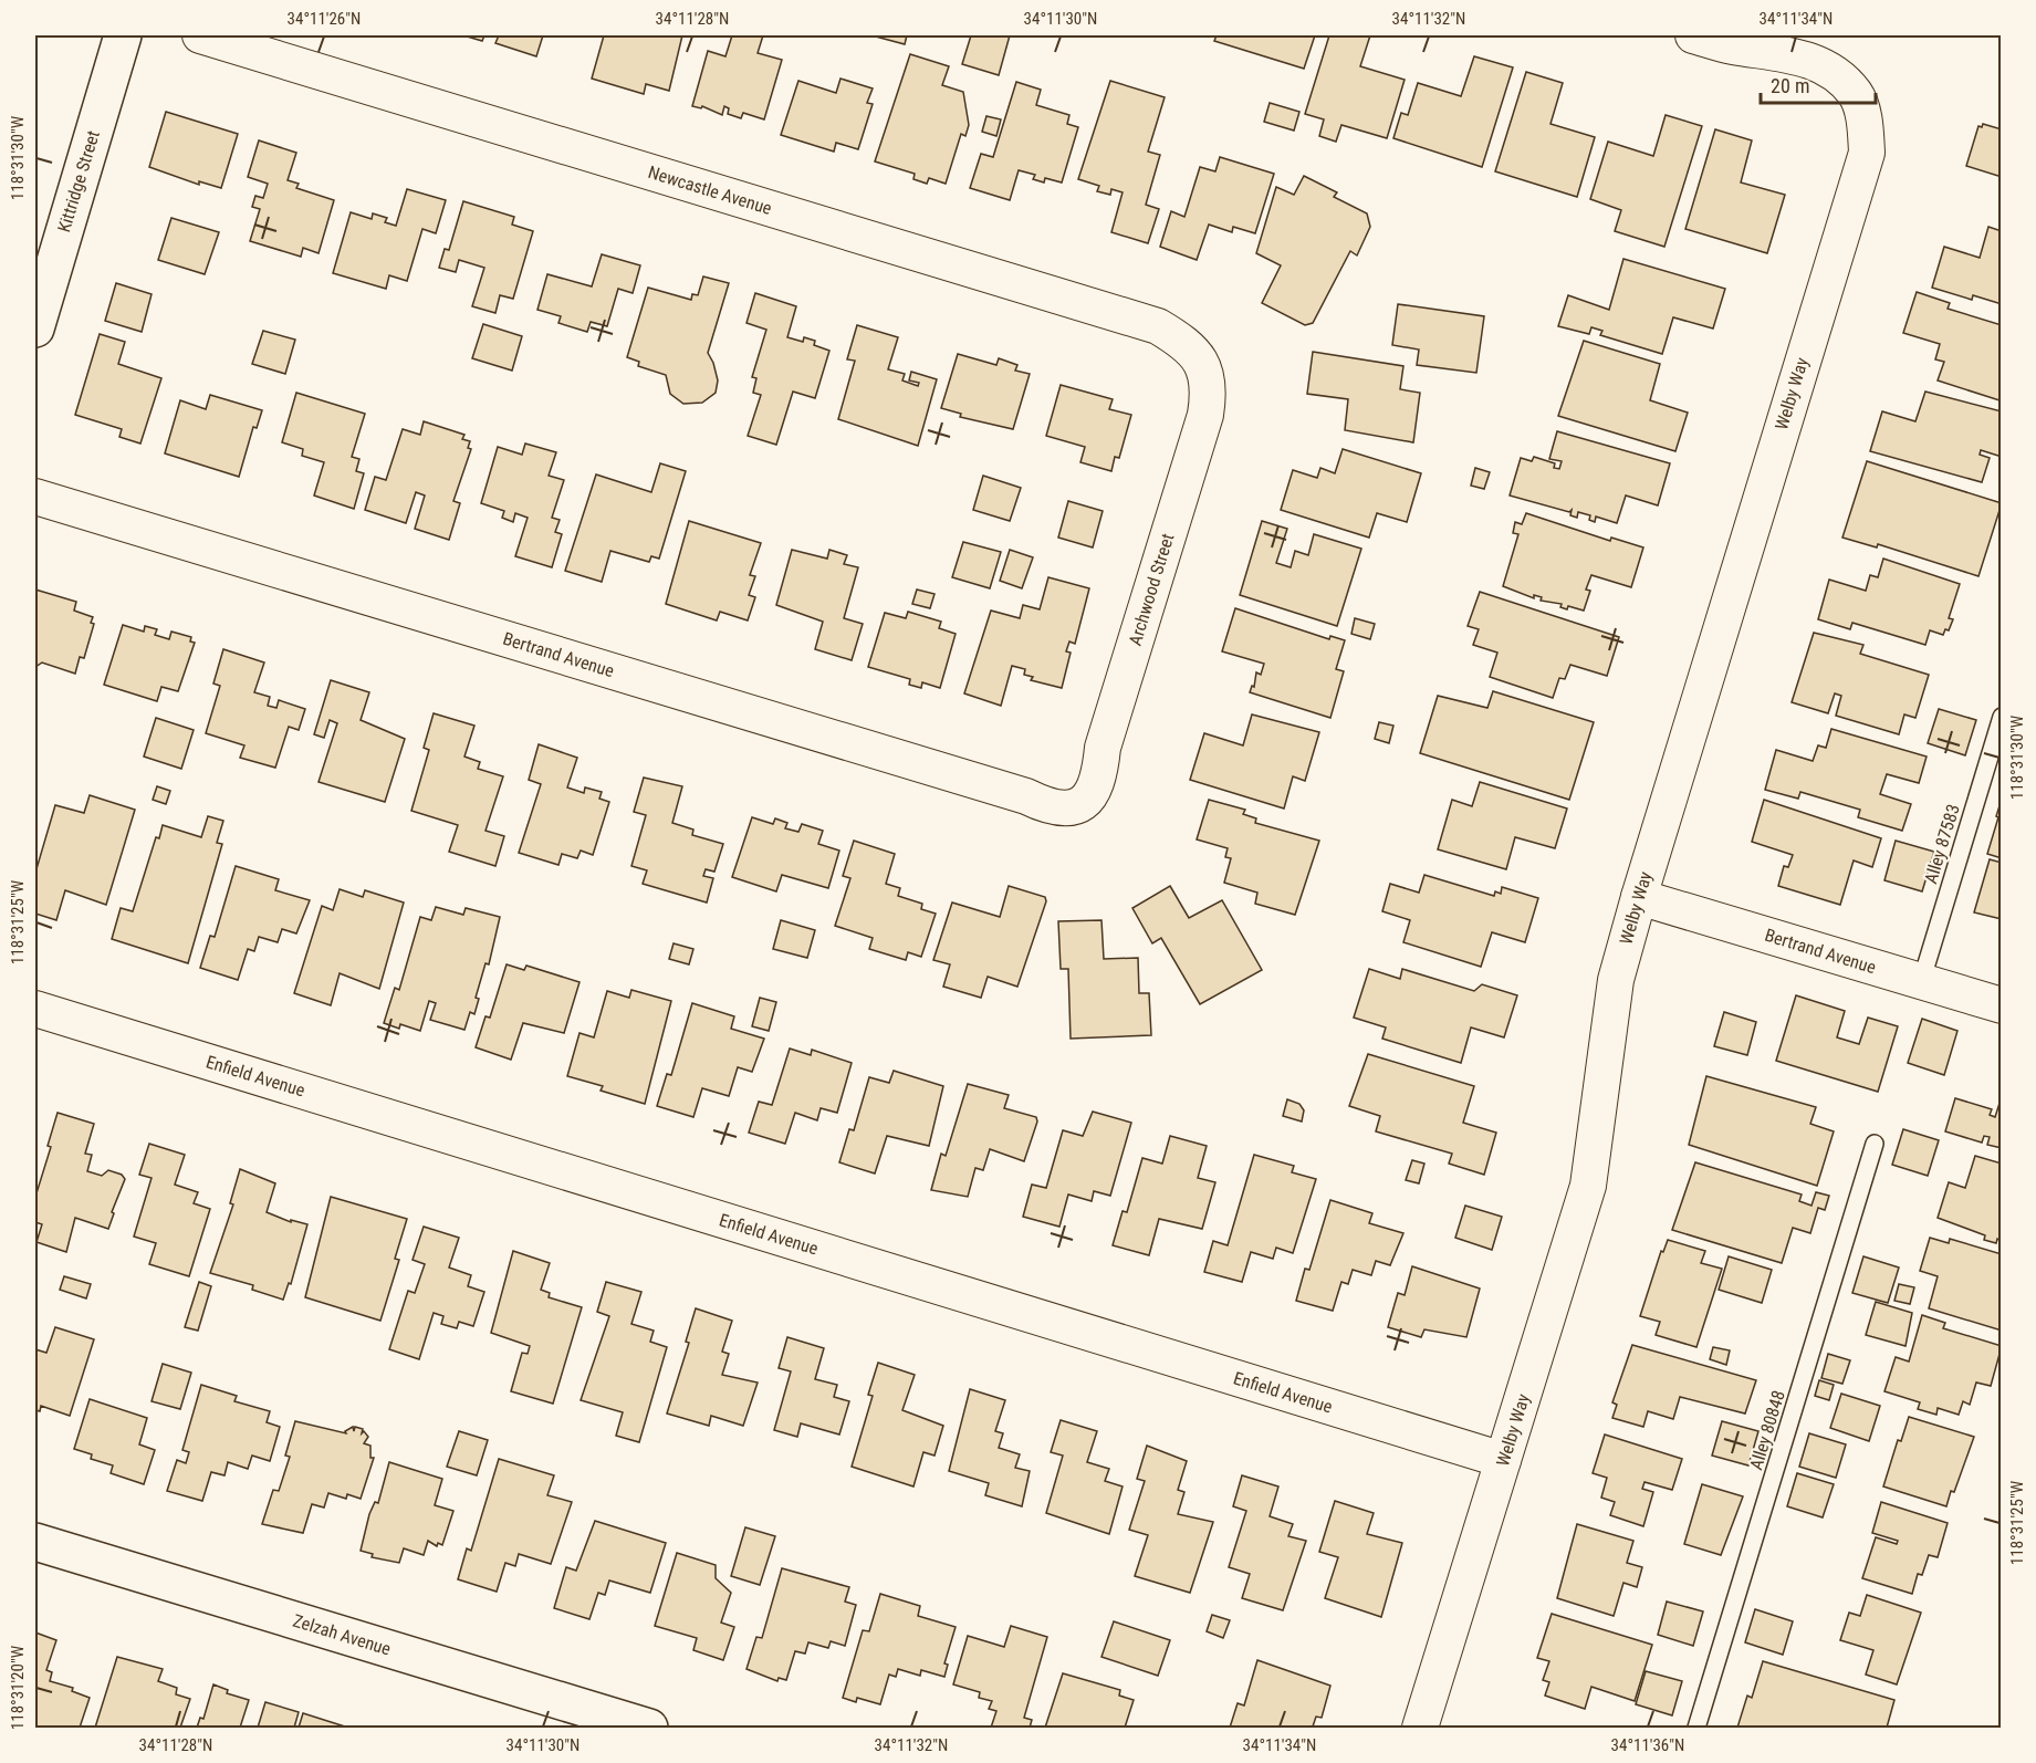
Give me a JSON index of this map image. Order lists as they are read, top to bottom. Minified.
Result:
{"streets":{"street":["Kittridge Street","Newcastle Avenue","Welby Way","Archwood Street","Bertrand Avenue","Enfield Avenue","Zelzah Avenue"],"lane":["Alley 87583","Alley 80848"]},"crossings":[["Newcastle Avenue","Archwood Street"],["Welby Way","Bertrand Avenue"],["Welby Way","Enfield Avenue"],["Archwood Street","Bertrand Avenue"],["Bertrand Avenue","Alley 87583"]],"scale_bar":"20 m","coordinates":["34°11'26\"N","34°11'28\"N","34°11'30\"N","34°11'32\"N","34°11'34\"N","118°31'30\"W","118°31'25\"W","118°31'20\"W","34°11'36\"N"]}
